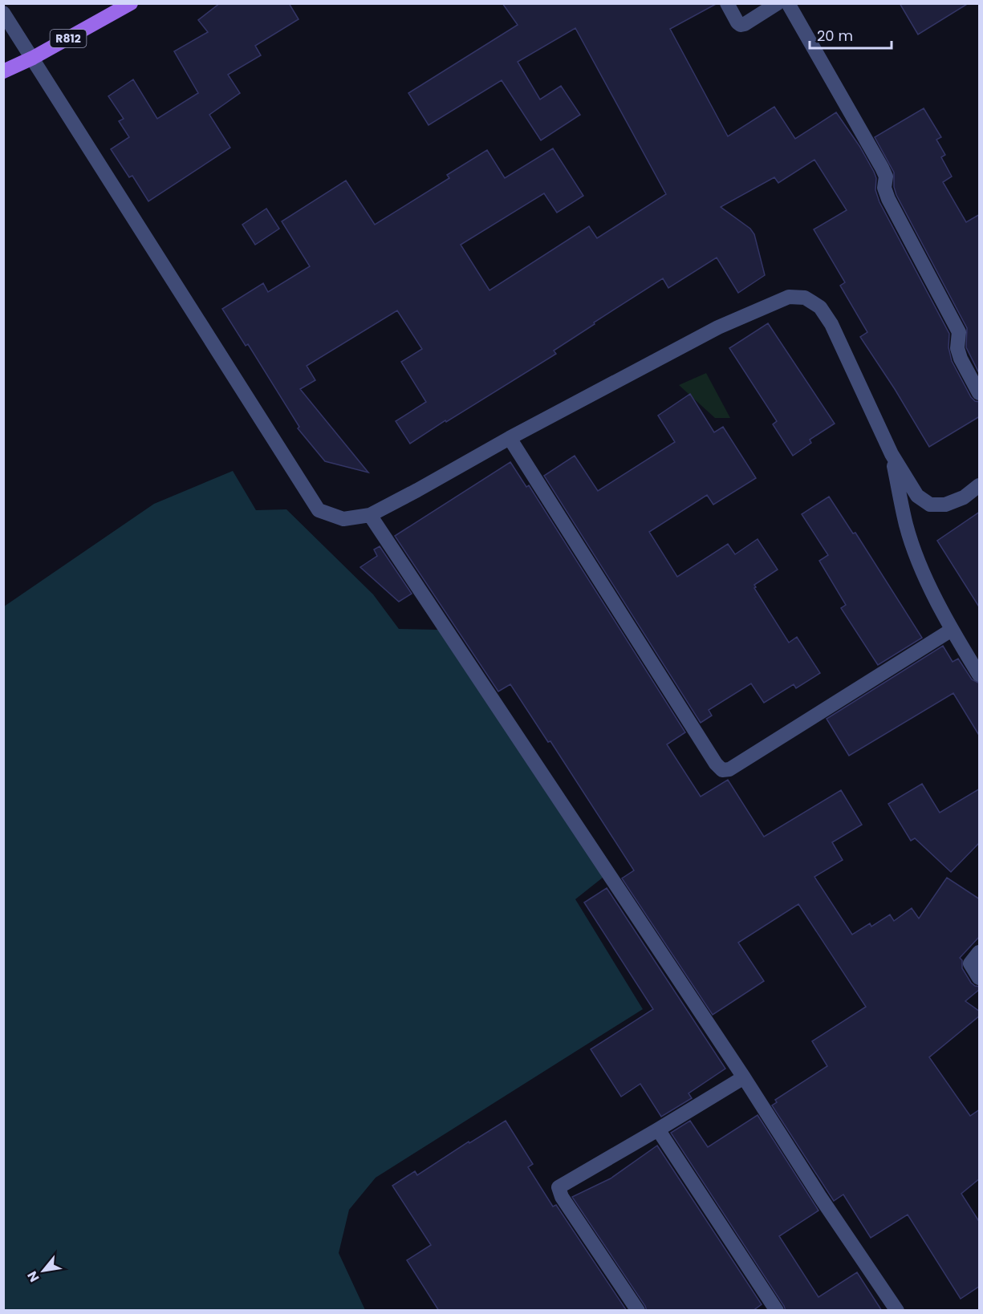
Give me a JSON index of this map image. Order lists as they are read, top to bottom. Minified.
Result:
{"streets":{"main road":["R812"]},"scale_bar":"20 m","north":"bottom left"}
